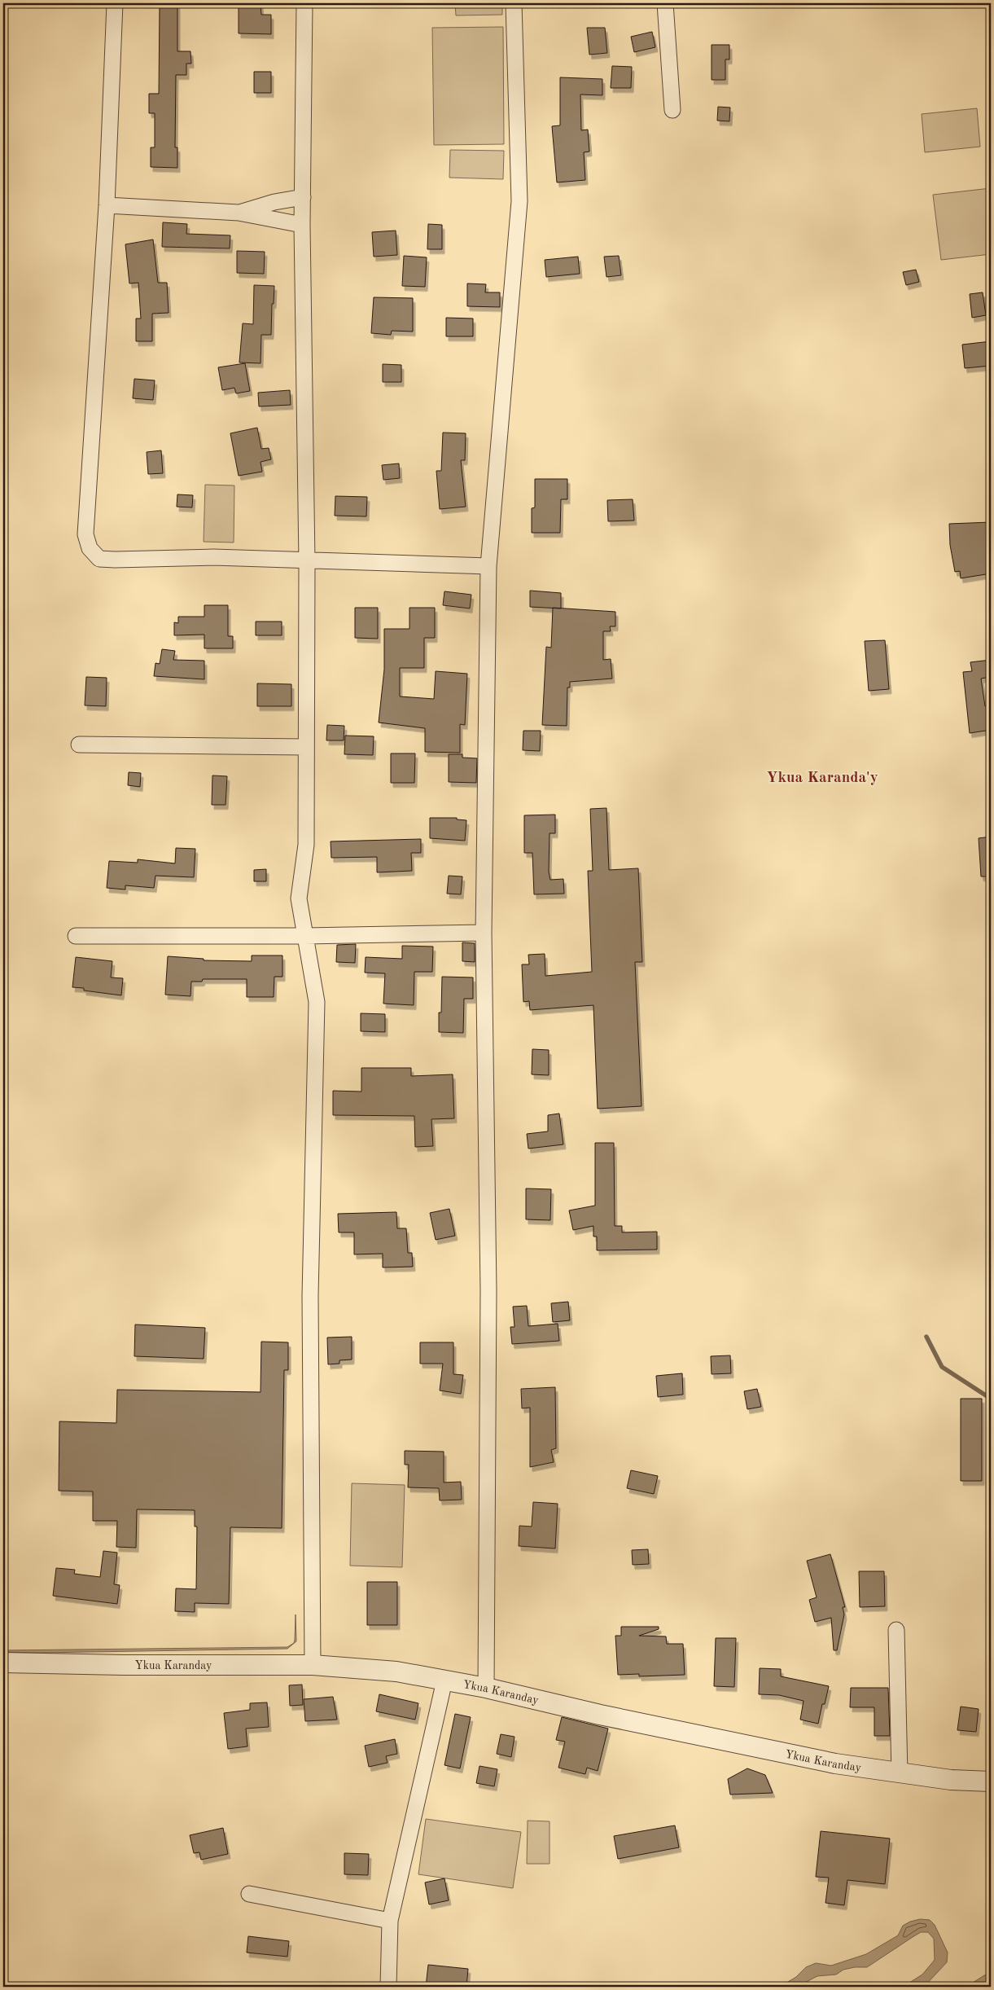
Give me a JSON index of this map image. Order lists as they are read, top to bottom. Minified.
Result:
{"streets":{"street":["Ykua Karanday"]},"districts":["Ykua Karanda'y"]}
